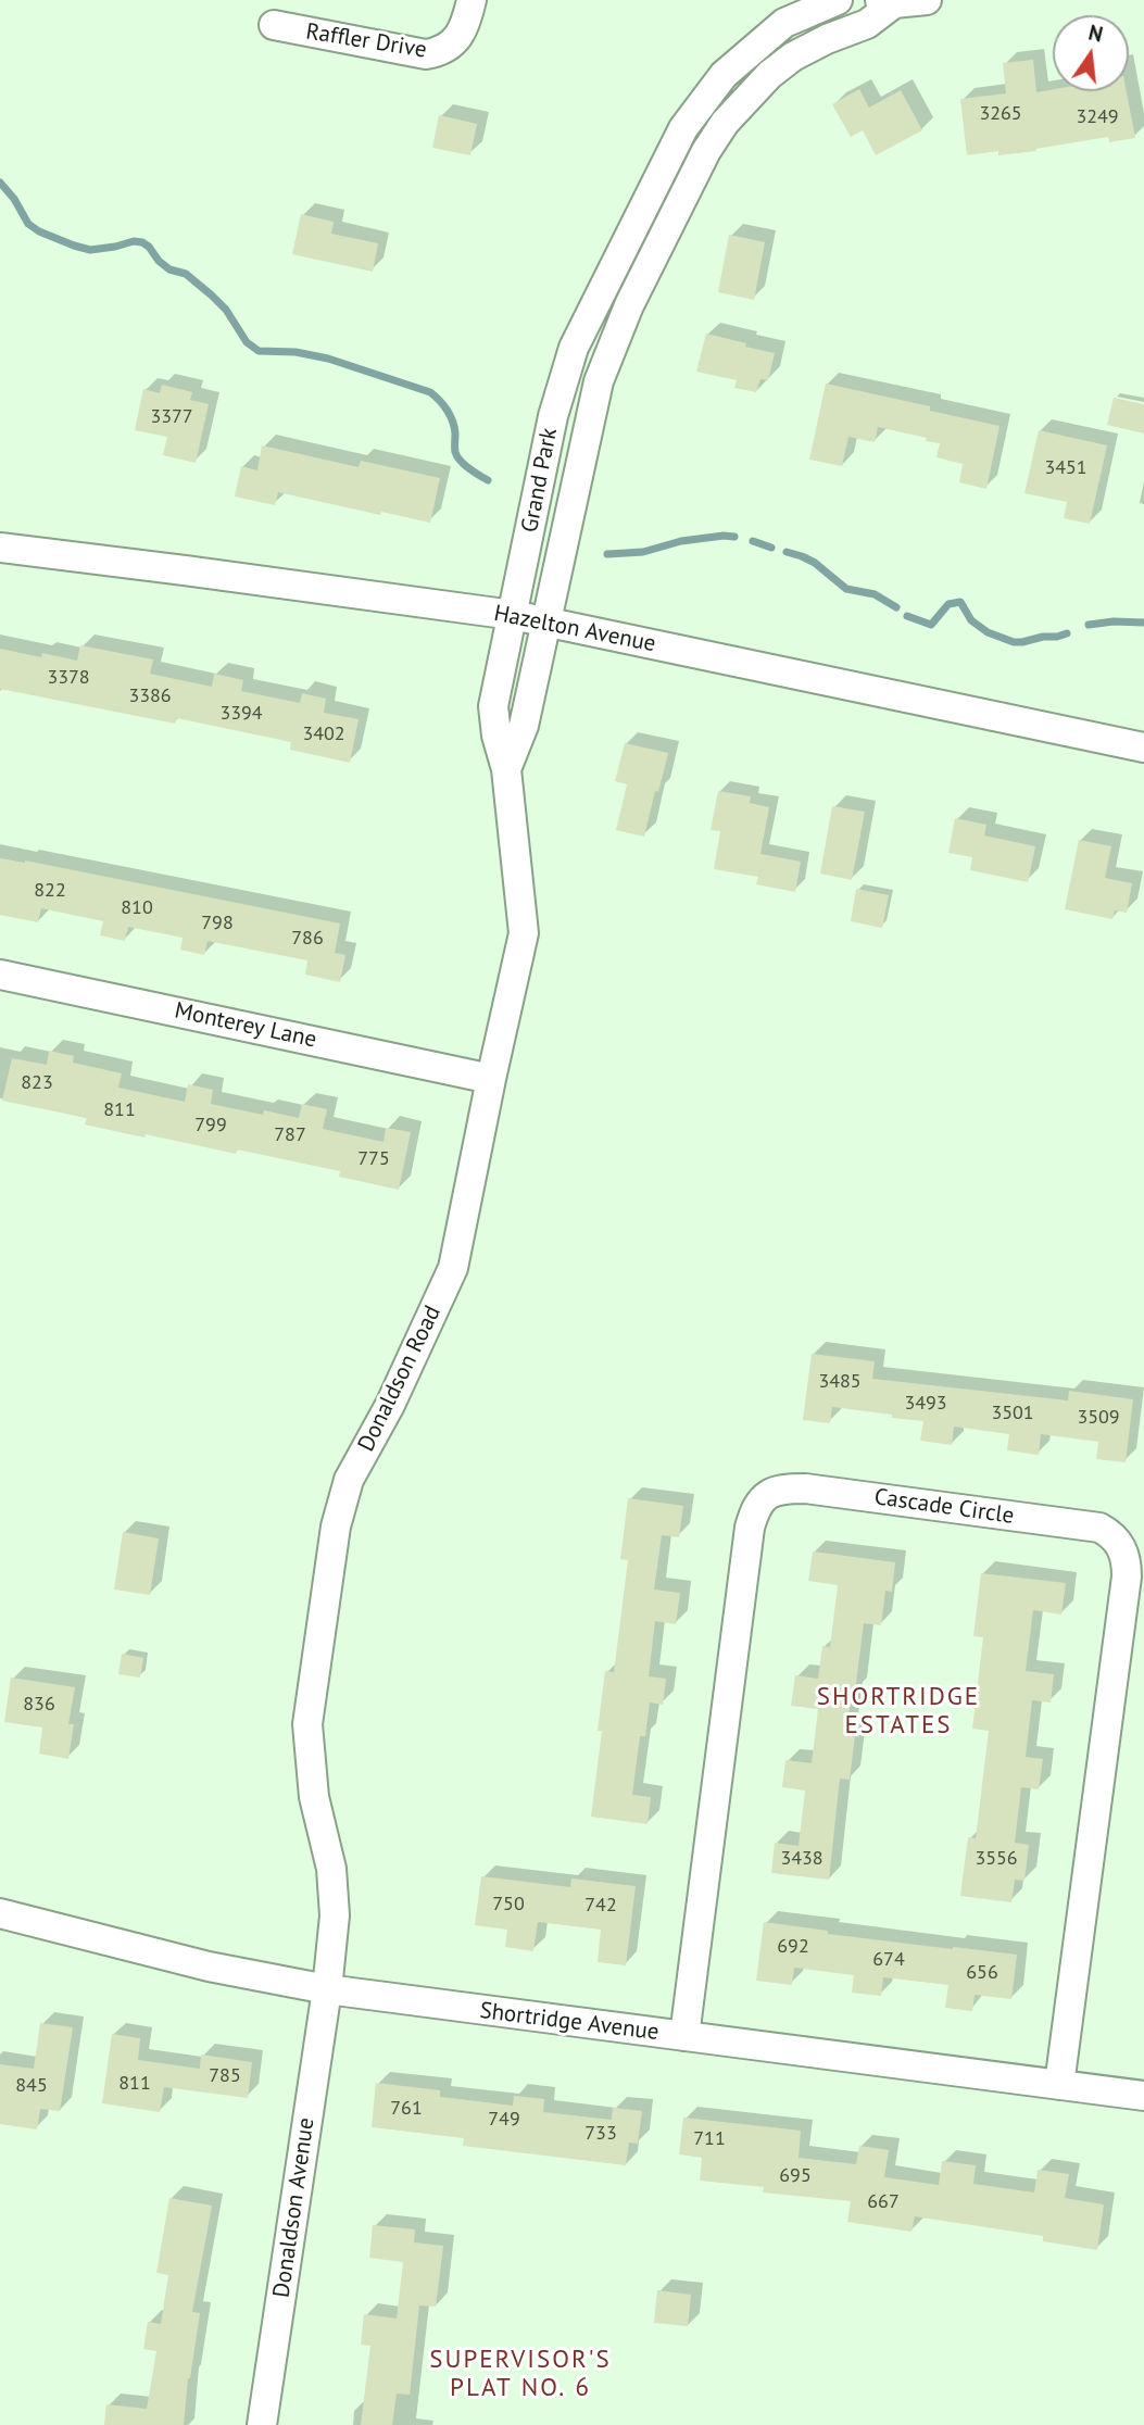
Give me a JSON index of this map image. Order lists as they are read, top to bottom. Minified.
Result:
{"streets":{"street":["Raffler Drive","Grand Park","Hazelton Avenue","Monterey Lane","Donaldson Road","Cascade Circle","Shortridge Avenue","Donaldson Avenue"]},"crossings":[["Grand Park","Hazelton Avenue"],["Grand Park","Donaldson Road"],["Hazelton Avenue","Donaldson Road"],["Monterey Lane","Donaldson Road"],["Donaldson Road","Shortridge Avenue"],["Donaldson Road","Donaldson Avenue"],["Cascade Circle","Shortridge Avenue"],["Shortridge Avenue","Donaldson Avenue"]],"districts":["SHORTRIDGE ESTATES","SUPERVISOR'S PLAT NO. 6"],"house_numbers":["3265","3249","3377","3451","3378","3386","3394","3402","822","810","798","786","823","811","799","787","775","3485","3493","3501","3509","836","3438","3556","750","742","692","674","656","785","811","845","761","749","733","711","695","667"],"north":"top"}
